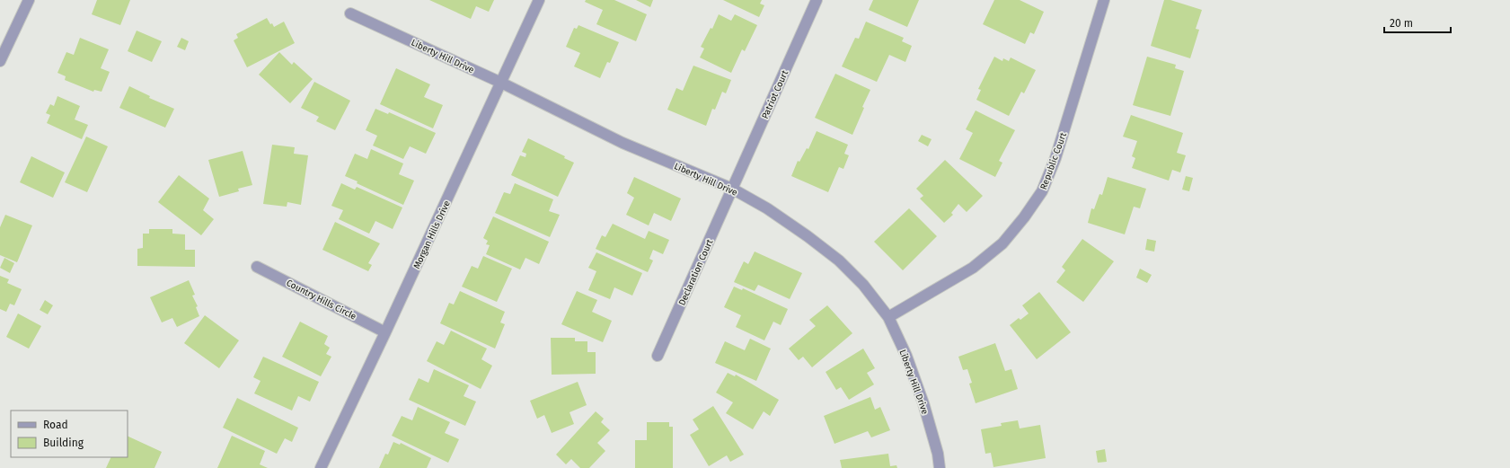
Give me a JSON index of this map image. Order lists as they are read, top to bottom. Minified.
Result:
{"streets":{"street":["Liberty Hill Drive","Patriot Court","Republic Court","Morgan Hills Drive","Declaration Court","Country Hills Circle"]},"crossings":[["Liberty Hill Drive","Patriot Court"],["Liberty Hill Drive","Republic Court"],["Liberty Hill Drive","Morgan Hills Drive"],["Liberty Hill Drive","Declaration Court"],["Patriot Court","Declaration Court"],["Morgan Hills Drive","Country Hills Circle"]],"legend":["Road","Building"],"scale_bar":"20 m"}
